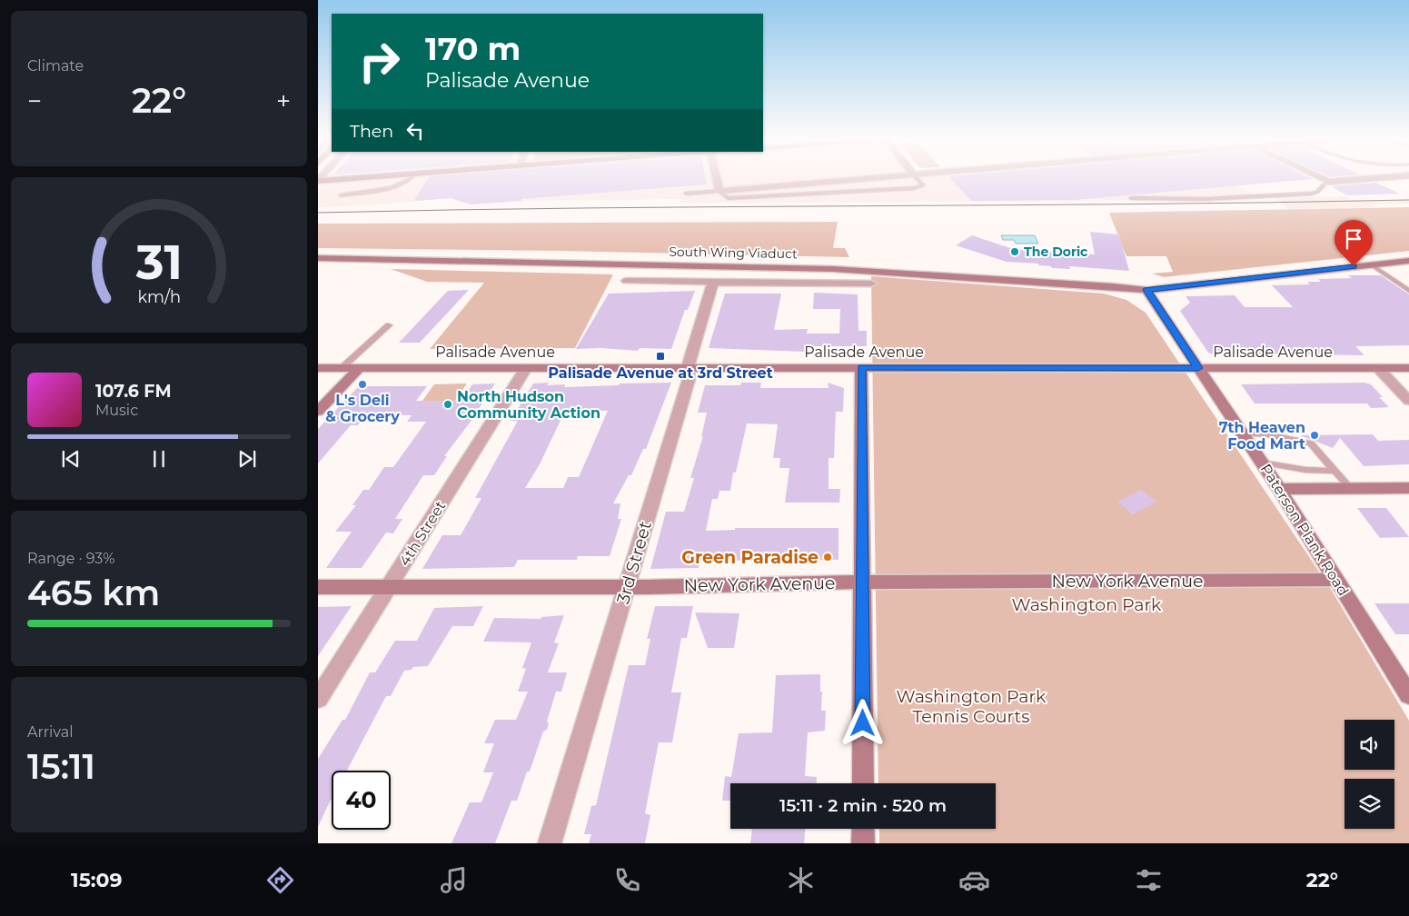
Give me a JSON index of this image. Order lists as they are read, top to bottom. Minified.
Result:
{"streets":{"main road":["South Wing Viaduct","Palisade Avenue","Paterson Plank Road","New York Avenue"],"street":["4th Street","3rd Street"]},"crossings":[["South Wing Viaduct","Paterson Plank Road"],["Palisade Avenue","Paterson Plank Road"],["Palisade Avenue","4th Street"],["Palisade Avenue","3rd Street"],["Paterson Plank Road","New York Avenue"],["4th Street","New York Avenue"],["3rd Street","New York Avenue"]],"parks":["Washington Park","Washington Park Tennis Courts"],"places":{"other":["The Doric","L's Deli & Grocery","North Hudson Community Action","7th Heaven Food Mart","Green Paradise"],"transit":["Palisade Avenue at 3rd Street"]},"page":{"tile":["Climate",["Range · 93%","465 km"],["Arrival","15:11"]],"turn":["170 m","Palisade Avenue"],"heat":["−","22°","+"],"then":"Then","song":["107.6 FM","Music"],"limit":"40","trip":"15:11 · 2 min · 520 m","tabs":["15:09","22°"],"gauge":["31","km/h"]}}
